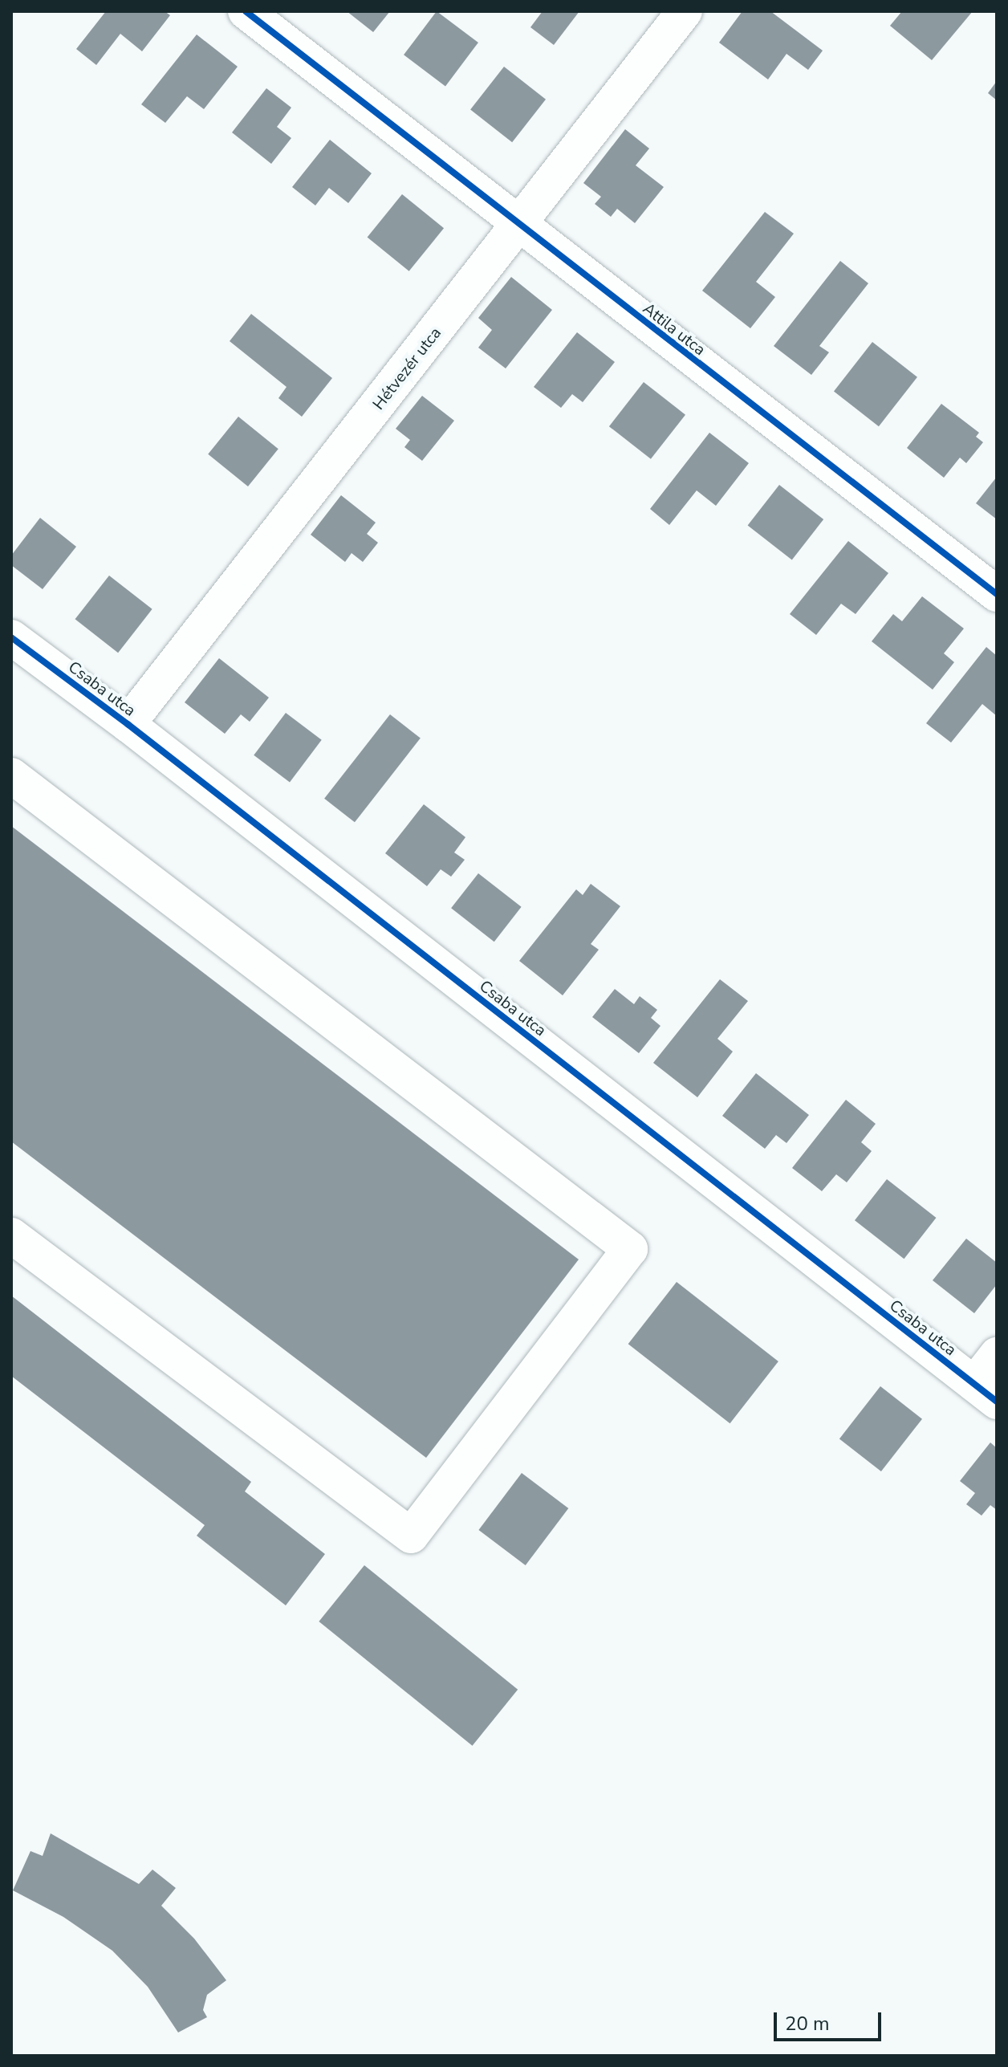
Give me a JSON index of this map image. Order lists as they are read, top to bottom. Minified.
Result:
{"streets":{"street":["Attila utca","Hétvezér utca","Csaba utca"]},"crossings":[["Attila utca","Hétvezér utca"],["Hétvezér utca","Csaba utca"]],"scale_bar":"20 m"}
